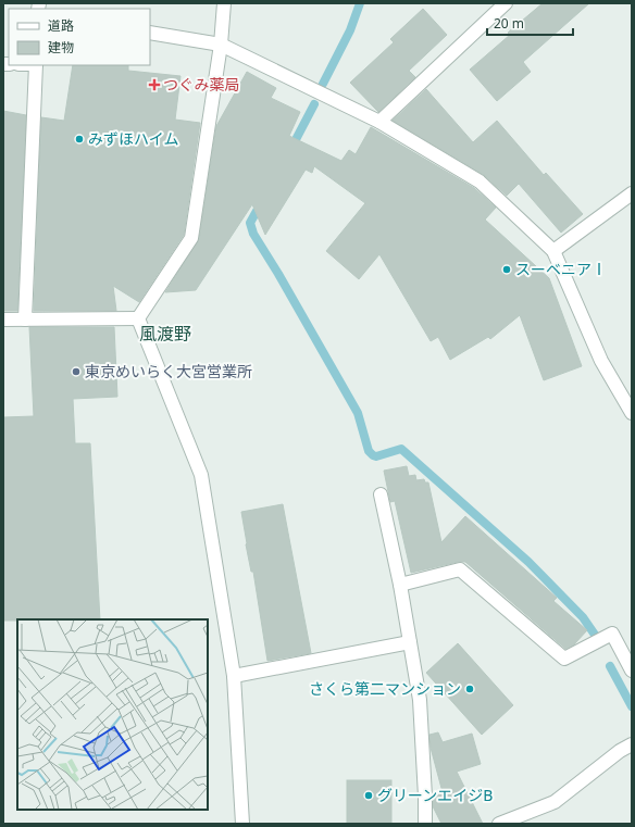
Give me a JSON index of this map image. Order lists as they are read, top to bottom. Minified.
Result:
{"districts":["風渡野"],"places":{"health":["つぐみ薬局"],"other":["みずほハイム","スーベニアⅠ","東京めいらく大宮営業所","さくら第二マンション","グリーンエイジB"]},"legend":["道路","建物"],"scale_bar":"20 m"}
